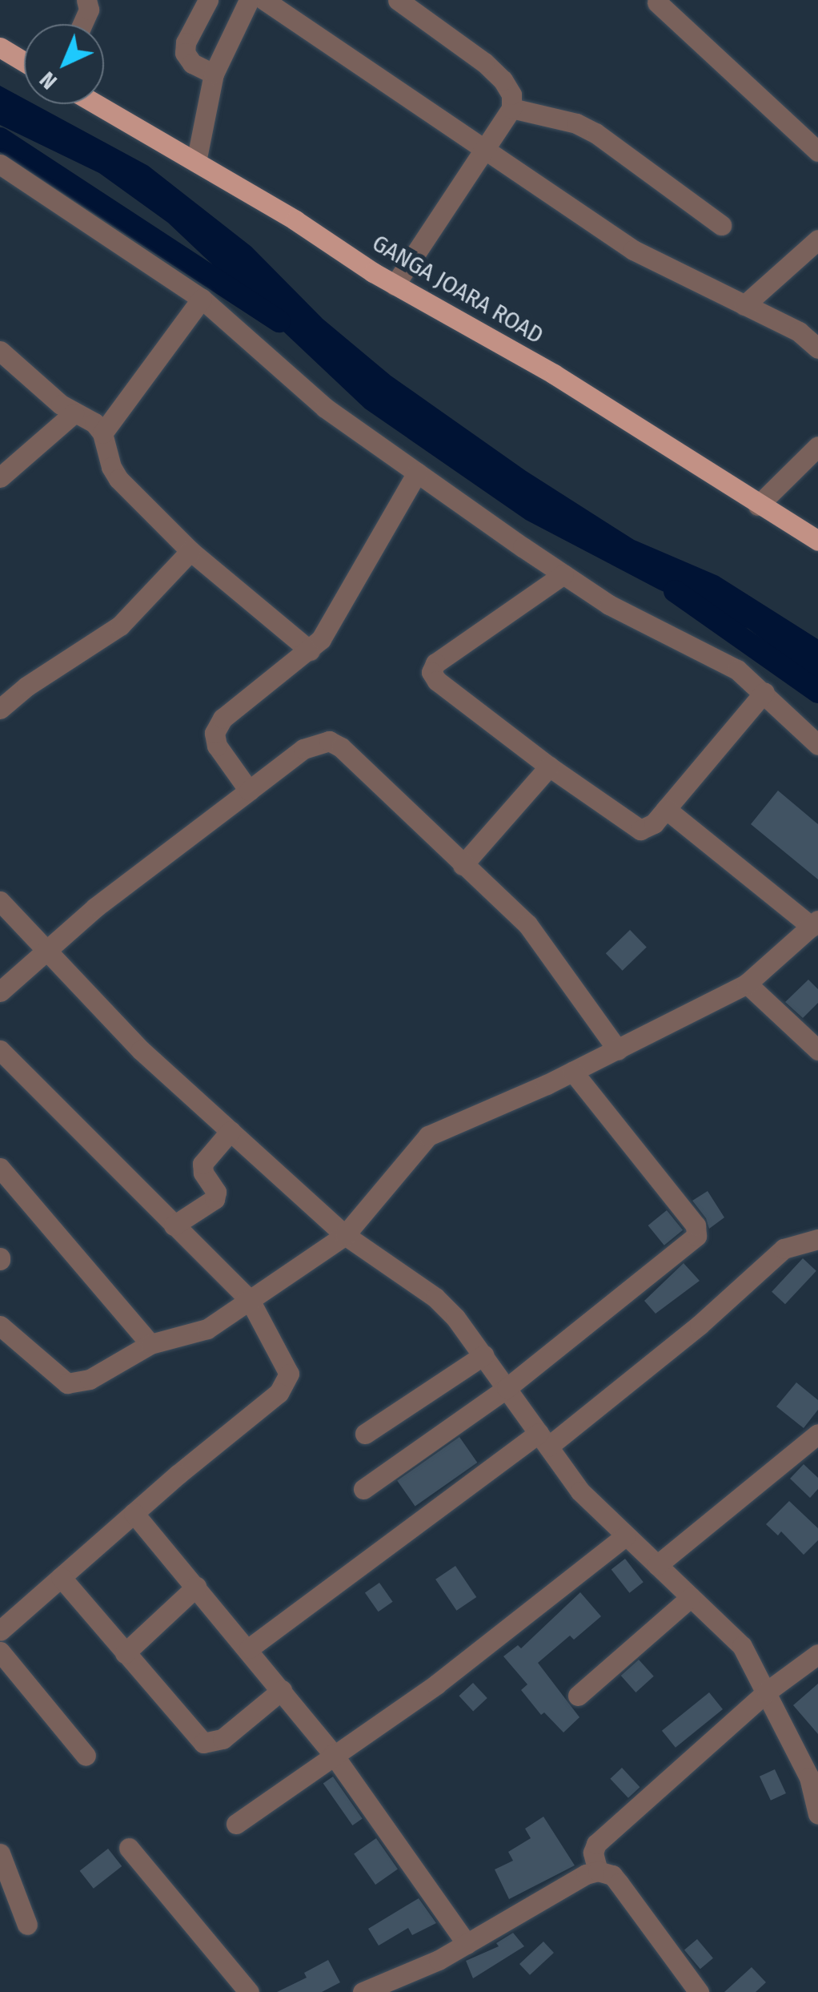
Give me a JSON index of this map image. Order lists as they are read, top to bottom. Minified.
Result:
{"streets":{"main road":["GANGA JOARA ROAD"]},"north":"bottom left"}
